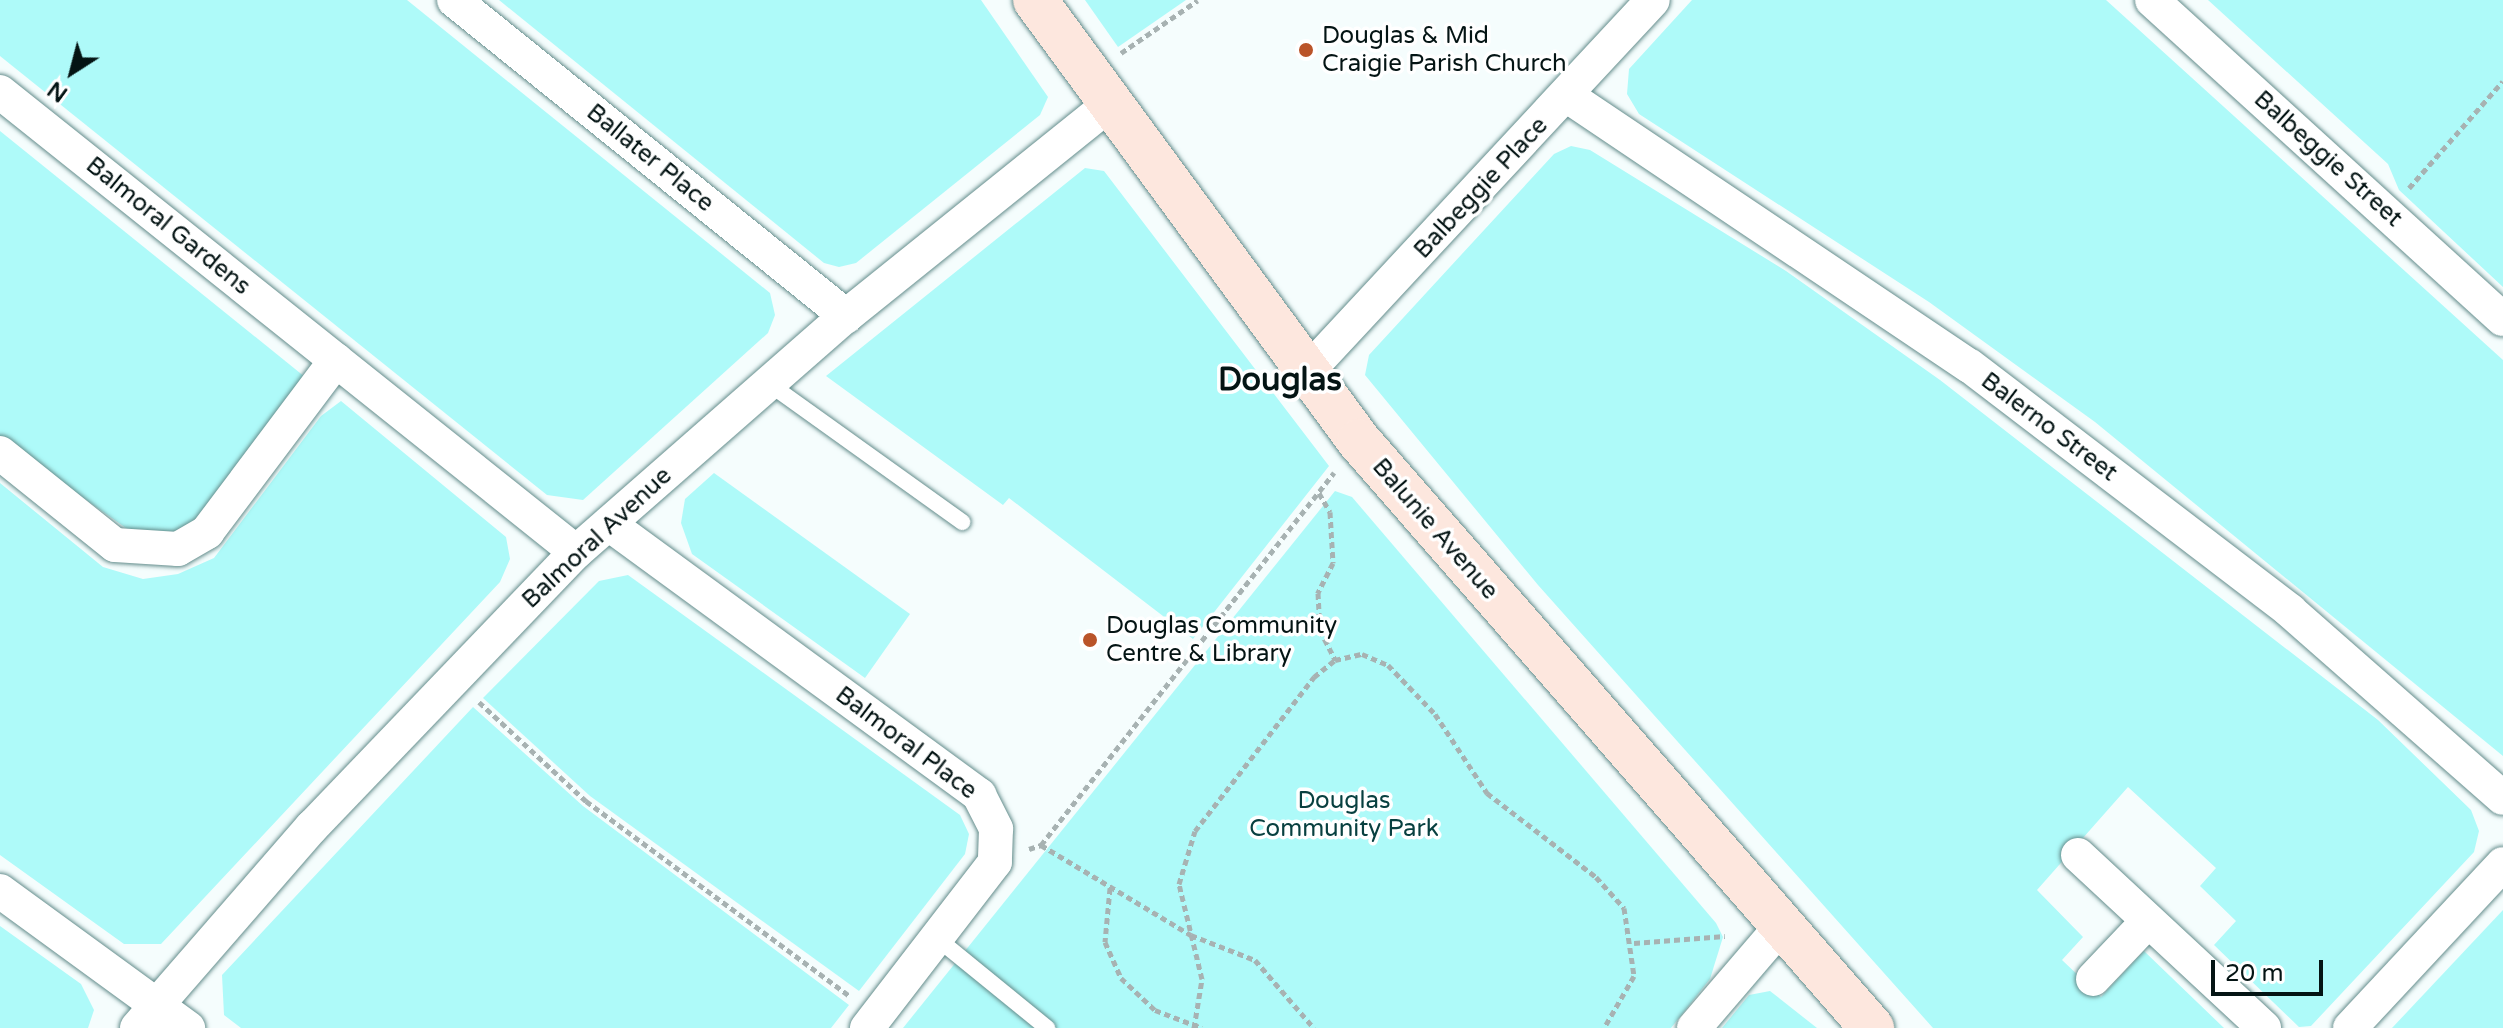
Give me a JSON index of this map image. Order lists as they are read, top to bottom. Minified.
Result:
{"streets":{"street":["Ballater Place","Balbeggie Street","Balbeggie Place","Balmoral Gardens","Balerno Street","Balunie Avenue","Balmoral Avenue","Balmoral Place"]},"crossings":[["Ballater Place","Balmoral Avenue"],["Balbeggie Place","Balerno Street"],["Balbeggie Place","Balunie Avenue"],["Balmoral Gardens","Balmoral Avenue"],["Balunie Avenue","Balmoral Avenue"],["Balmoral Avenue","Balmoral Place"]],"districts":["Douglas"],"parks":["Douglas Community Park"],"places":["Douglas & Mid Craigie Parish Church","Douglas Community Centre & Library"],"scale_bar":"20 m","north":"bottom left"}
